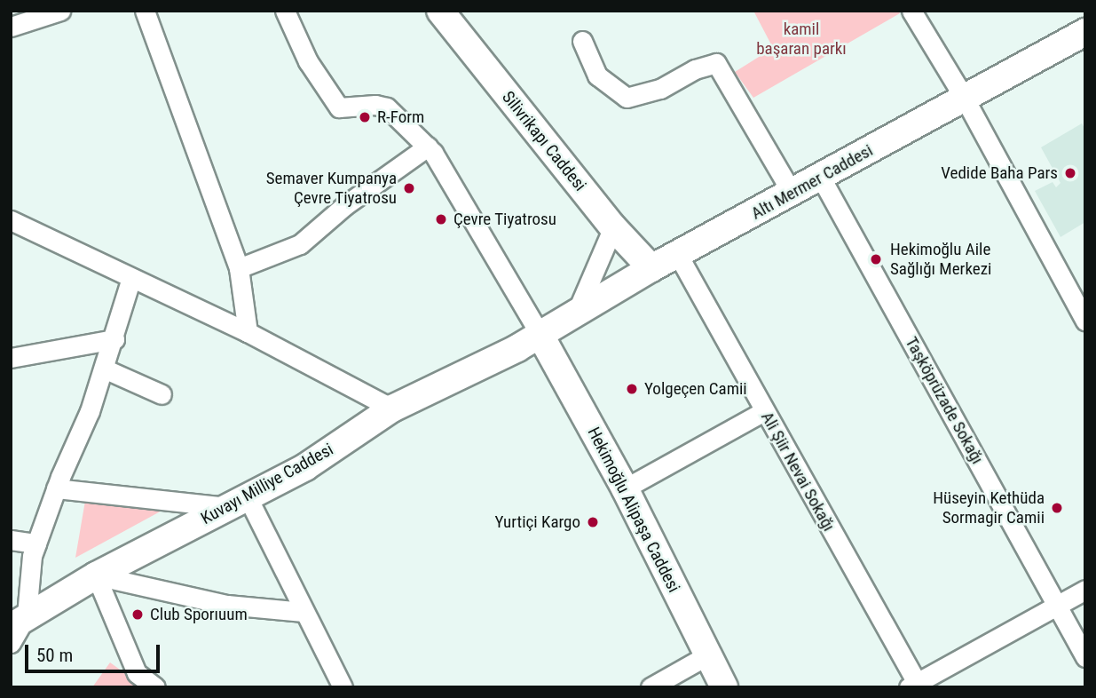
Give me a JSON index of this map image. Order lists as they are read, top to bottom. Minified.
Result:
{"streets":{"street":["Silivrikapı Caddesi","Altı Mermer Caddesi","Taşköprüzade Sokağı","Ali Şiir Nevai Sokağı","Kuvayı Milliye Caddesi","Hekimoğlu Alipaşa Caddesi"]},"crossings":[["Silivrikapı Caddesi","Altı Mermer Caddesi"],["Altı Mermer Caddesi","Taşköprüzade Sokağı"],["Altı Mermer Caddesi","Ali Şiir Nevai Sokağı"],["Altı Mermer Caddesi","Kuvayı Milliye Caddesi"],["Altı Mermer Caddesi","Hekimoğlu Alipaşa Caddesi"],["Kuvayı Milliye Caddesi","Hekimoğlu Alipaşa Caddesi"]],"parks":["kamil başaran parkı"],"places":["R-Form","Vedide Baha Pars","Semaver Kumpanya Çevre Tiyatrosu","Çevre Tiyatrosu","Hekimoğlu Aile Sağlığı Merkezi","Yolgeçen Camii","Hüseyin Kethüda Sormagir Camii","Yurtiçi Kargo","Club Sporıuum"],"scale_bar":"50 m"}
